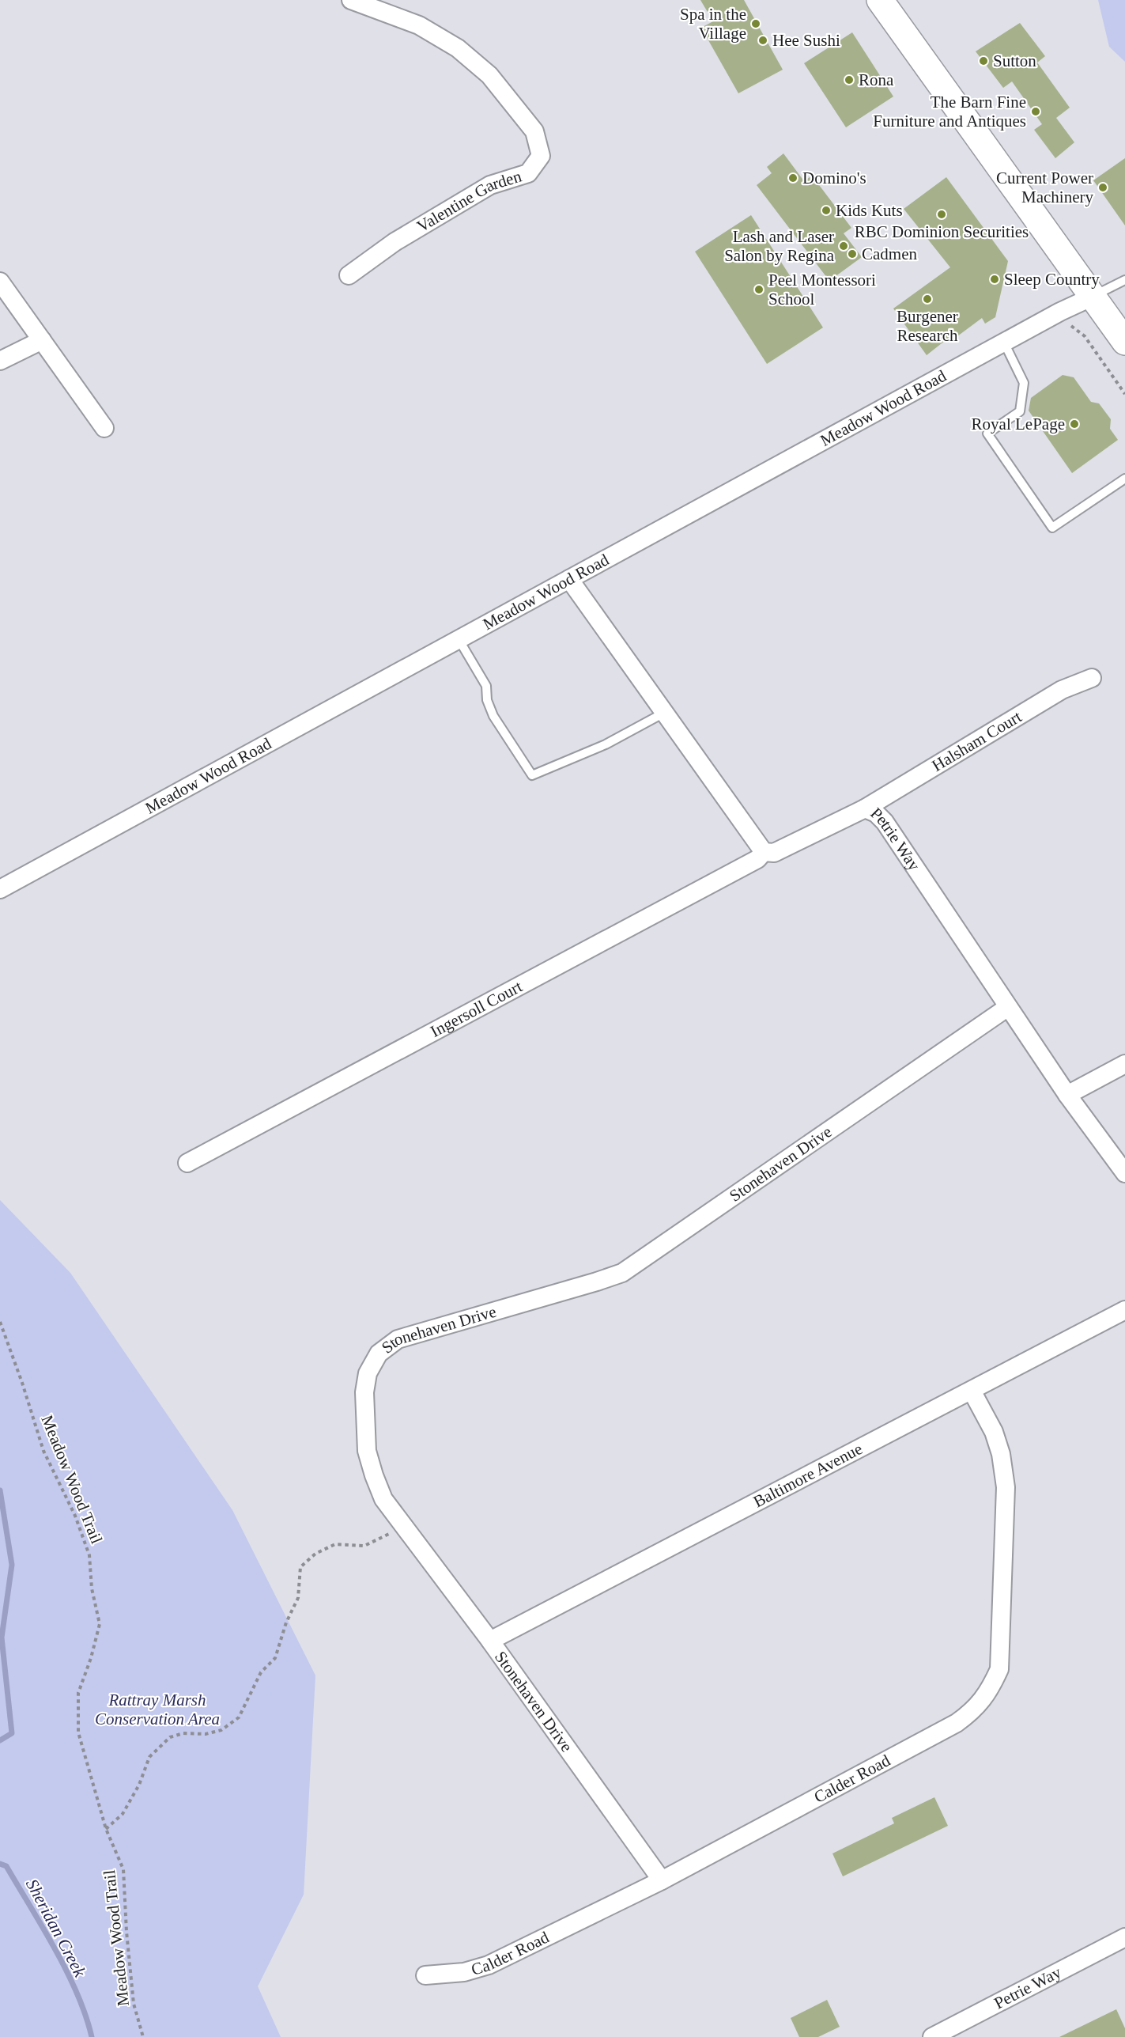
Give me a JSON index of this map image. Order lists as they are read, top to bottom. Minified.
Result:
{"streets":{"street":["Valentine Garden","Meadow Wood Road","Halsham Court","Petrie Way","Ingersoll Court","Stonehaven Drive","Baltimore Avenue","Calder Road"],"path":["Meadow Wood Trail"]},"crossings":[["Halsham Court","Petrie Way"],["Petrie Way","Ingersoll Court"],["Petrie Way","Stonehaven Drive"],["Stonehaven Drive","Baltimore Avenue"],["Stonehaven Drive","Calder Road"],["Baltimore Avenue","Calder Road"]],"water":["Sheridan Creek"],"parks":["Rattray Marsh Conservation Area"],"places":["Spa in the Village","Hee Sushi","Sutton","Rona","The Barn Fine Furniture and Antiques","Domino's","Current Power Machinery","Kids Kuts","RBC Dominion Securities","Lash and Laser Salon by Regina","Cadmen","Sleep Country","Peel Montessori School","Burgener Research","Royal LePage"]}
